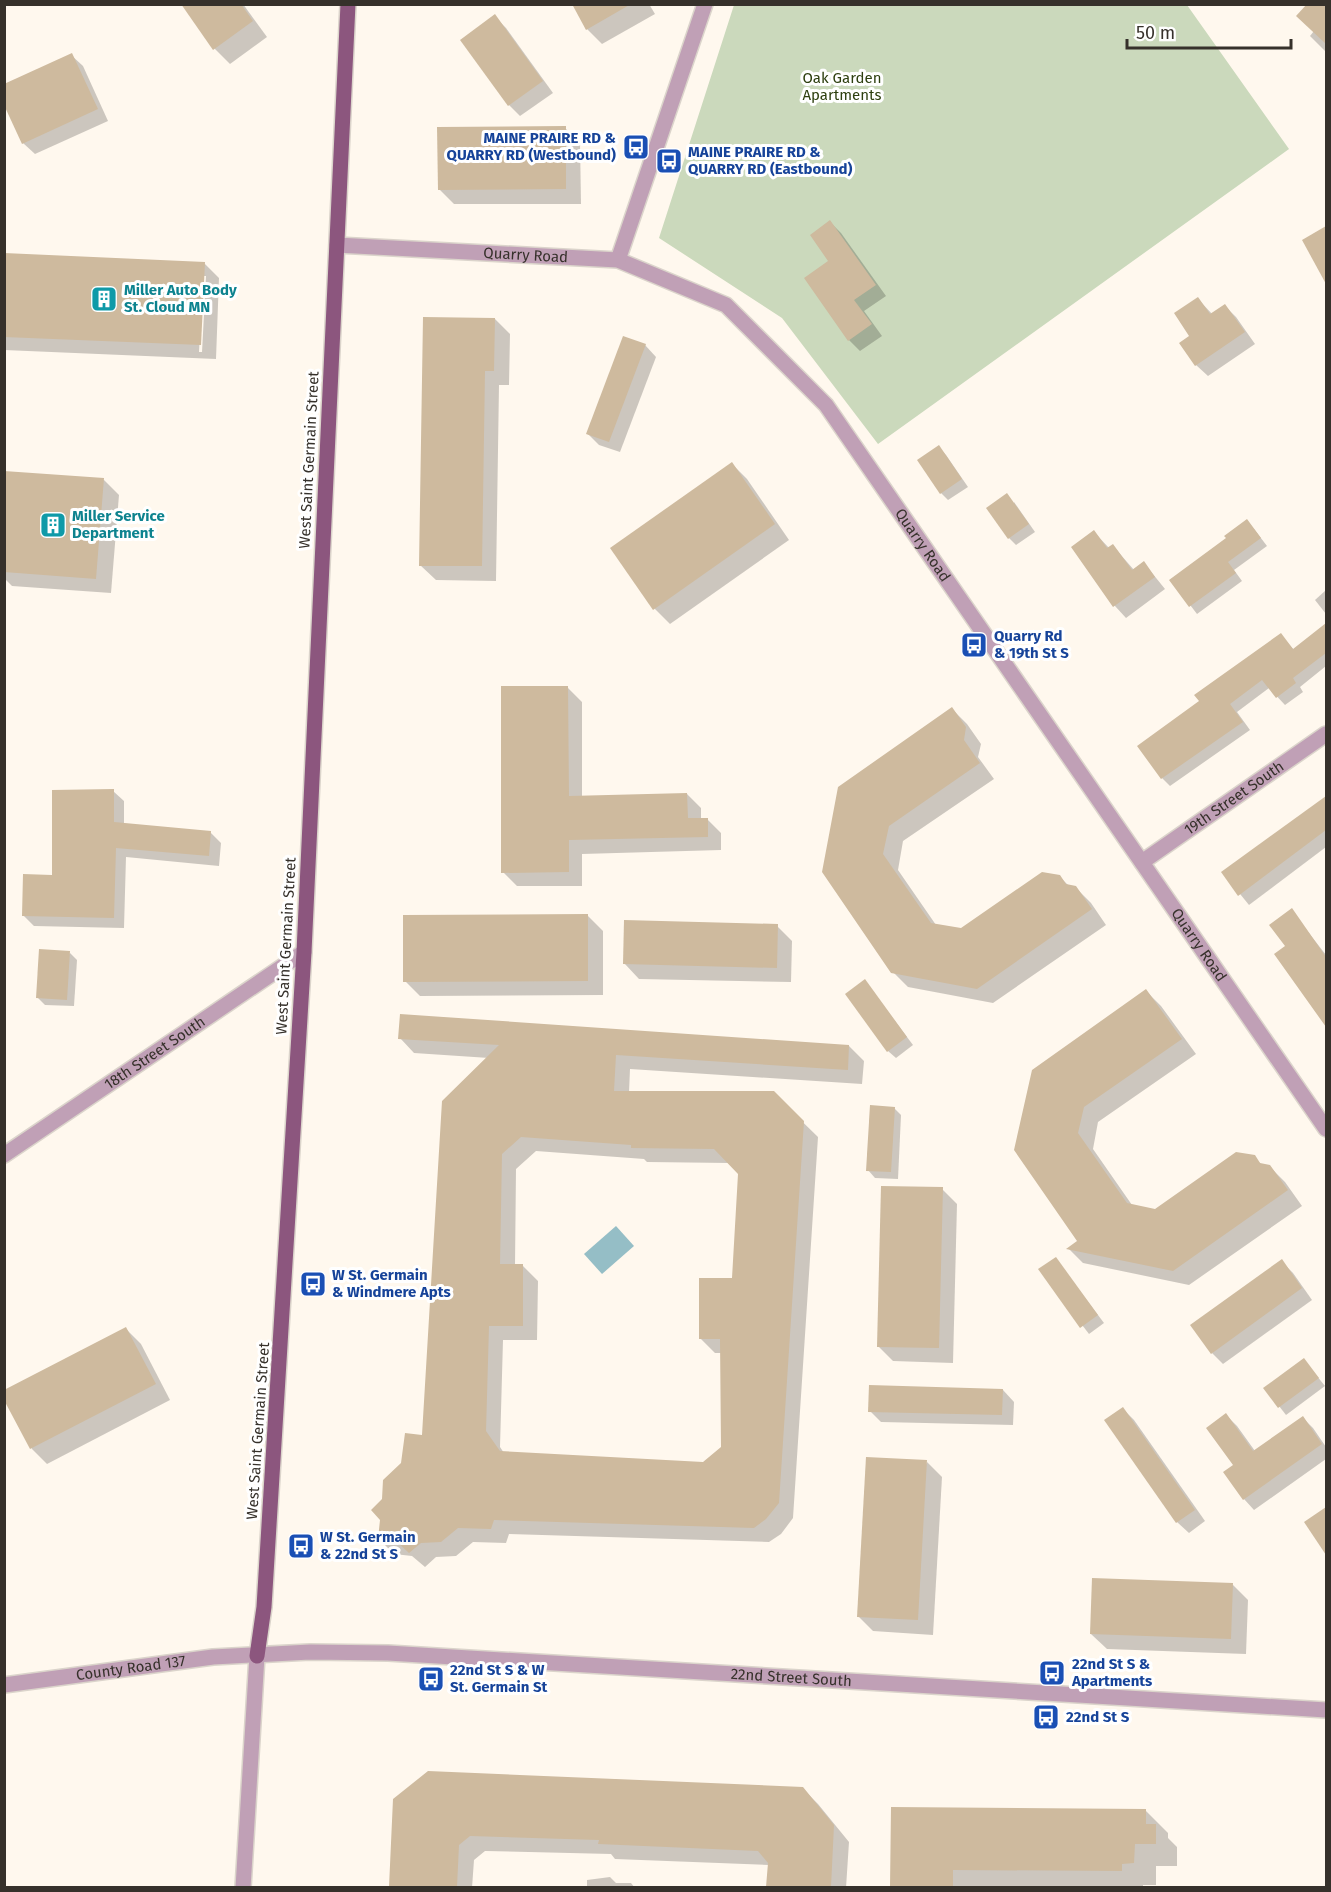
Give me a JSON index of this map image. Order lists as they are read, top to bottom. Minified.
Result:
{"streets":{"main road":["West Saint Germain Street"],"street":["Quarry Road","19th Street South","18th Street South","County Road 137","22nd Street South"]},"crossings":[["Quarry Road","West Saint Germain Street"],["Quarry Road","19th Street South"],["West Saint Germain Street","18th Street South"],["West Saint Germain Street","County Road 137"],["West Saint Germain Street","22nd Street South"],["County Road 137","22nd Street South"]],"parks":["Oak Garden Apartments"],"places":{"bus stop":["MAINE PRAIRE RD & QUARRY RD (Westbound)","MAINE PRAIRE RD & QUARRY RD (Eastbound)","Quarry Rd & 19th St S","W St. Germain & Windmere Apts","W St. Germain & 22nd St S","22nd St S & Apartments","22nd St S & W St. Germain St","22nd St S"],"building":["Miller Auto Body St. Cloud MN","Miller Service Department"]},"scale_bar":"50 m"}
